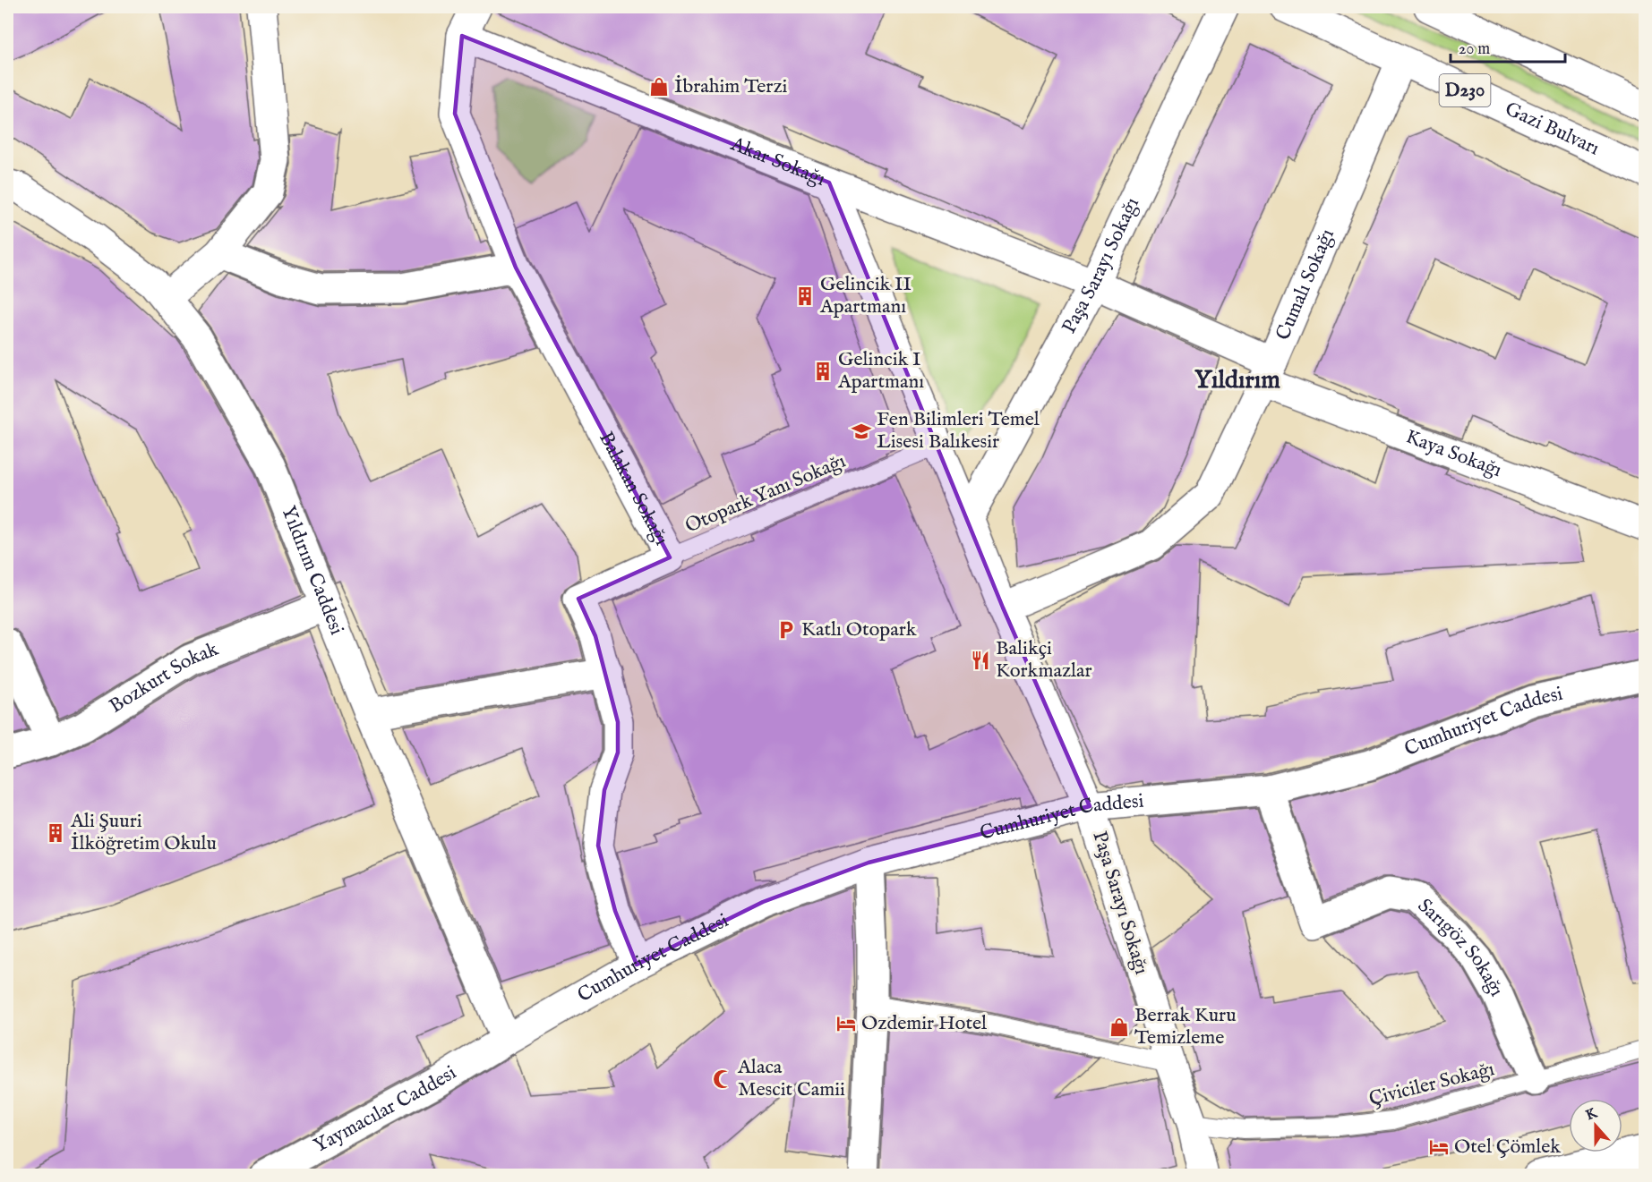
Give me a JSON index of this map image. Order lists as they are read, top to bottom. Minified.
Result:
{"streets":{"main road":["D230","Gazi Bulvarı","Akar Sokağı","Paşa Sarayı Sokağı","Cumalı Sokağı","Kaya Sokağı","Balakan Sokağı","Yıldırım Caddesi","Bozkurt Sokak","Cumhuriyet Caddesi","Sarıgöz Sokağı","Yaymacılar Caddesi"],"lane":["Otopark Yanı Sokağı","Çiviciler Sokağı"]},"crossings":[["Gazi Bulvarı","Cumalı Sokağı"],["Akar Sokağı","Paşa Sarayı Sokağı"],["Akar Sokağı","Cumalı Sokağı"],["Akar Sokağı","Kaya Sokağı"],["Akar Sokağı","Balakan Sokağı"],["Paşa Sarayı Sokağı","Cumalı Sokağı"],["Paşa Sarayı Sokağı","Otopark Yanı Sokağı"],["Paşa Sarayı Sokağı","Cumhuriyet Caddesi"],["Paşa Sarayı Sokağı","Çiviciler Sokağı"],["Cumalı Sokağı","Kaya Sokağı"],["Balakan Sokağı","Otopark Yanı Sokağı"],["Balakan Sokağı","Cumhuriyet Caddesi"],["Yıldırım Caddesi","Bozkurt Sokak"],["Yıldırım Caddesi","Cumhuriyet Caddesi"],["Yıldırım Caddesi","Yaymacılar Caddesi"],["Cumhuriyet Caddesi","Sarıgöz Sokağı"],["Cumhuriyet Caddesi","Yaymacılar Caddesi"],["Sarıgöz Sokağı","Çiviciler Sokağı"]],"districts":["Yıldırım"],"places":{"shop":["İbrahim Terzi","Berrak Kuru Temizleme"],"building":["Gelincik II Apartmanı","Gelincik I Apartmanı","Ali Şuuri İlköğretim Okulu"],"school or university":["Fen Bilimleri Temel Lisesi Balıkesir"],"parking":["Katlı Otopark"],"restaurant":["Balikçi Korkmazlar"],"hotel":["Ozdemir Hotel","Otel Çömlek"],"mosque":["Alaca Mescit Camii"]},"scale_bar":"20 m","north":"top"}
